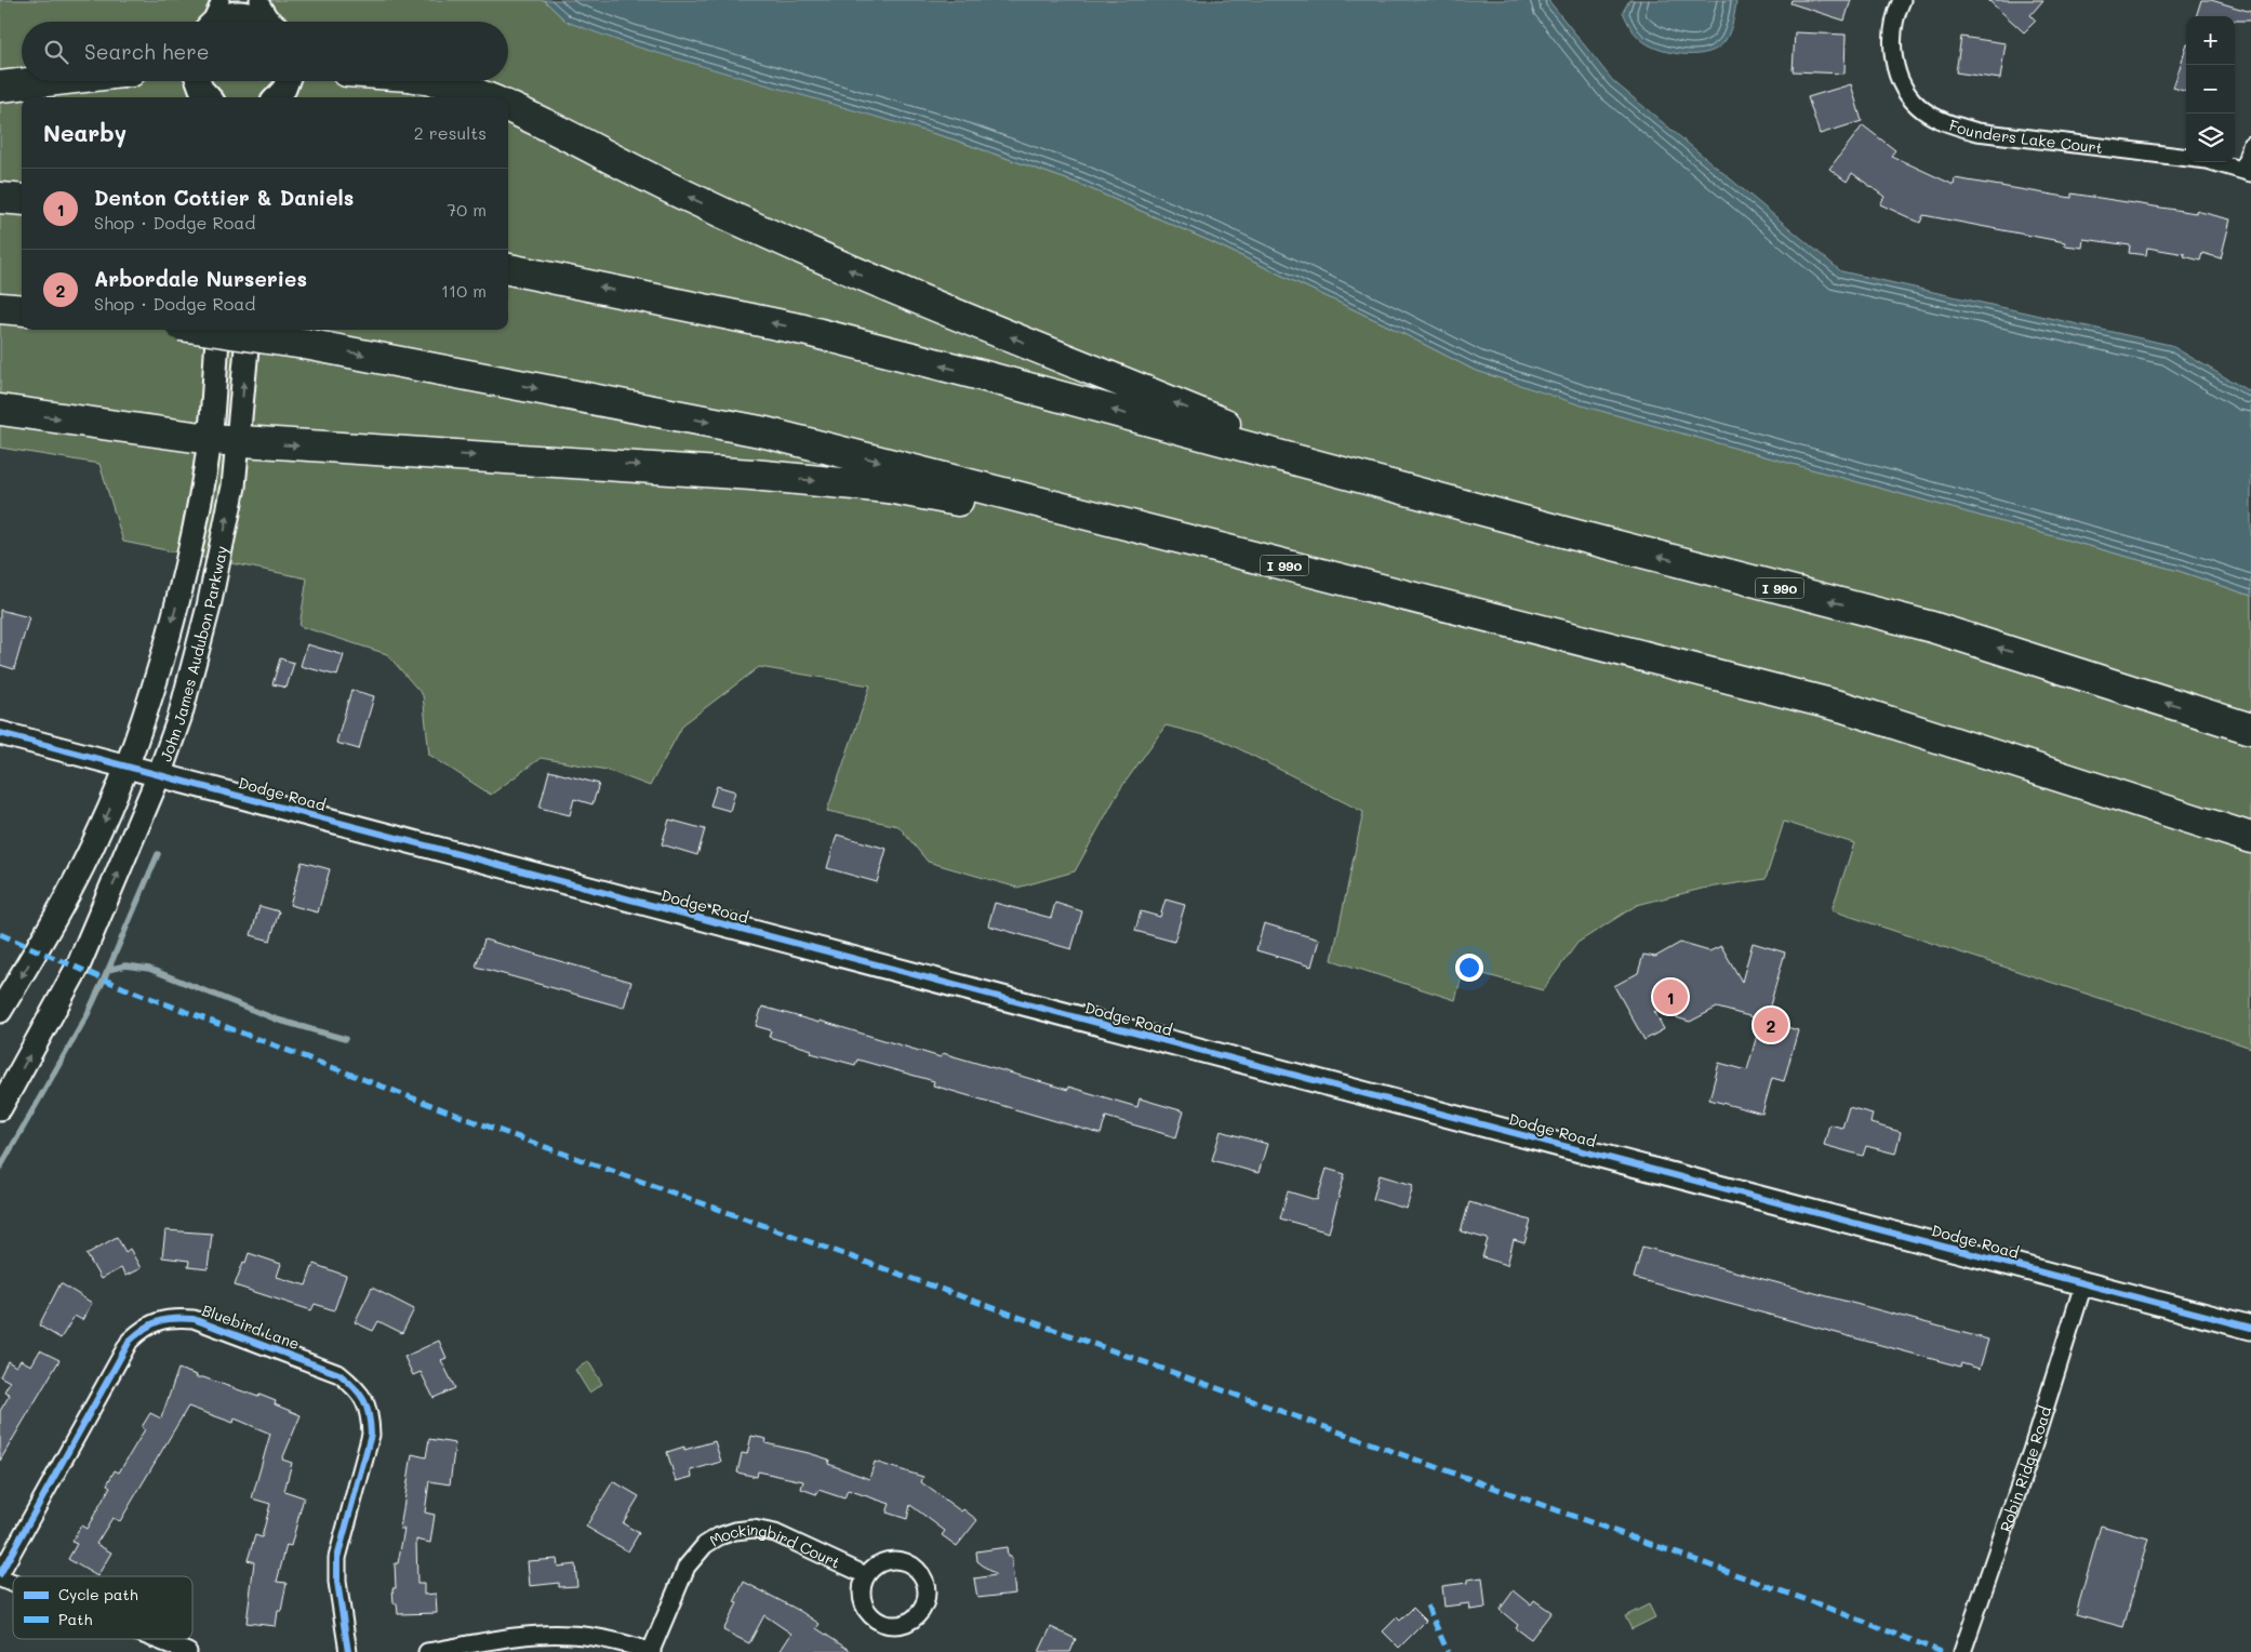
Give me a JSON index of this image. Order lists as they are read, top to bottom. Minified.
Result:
{"streets":{"highway":["I 990"],"street":["Founders Lake Court","John James Audubon Parkway","Dodge Road","Bluebird Lane","Robin Ridge Road","Mockingbird Court"]},"crossings":[["John James Audubon Parkway","Dodge Road"],["Dodge Road","Robin Ridge Road"]],"legend":["Cycle path","Path"],"page":{"map_buttons":["+","−"],"search":"Search here","heading":["Nearby","2 results"],"list":[{"mark":"1","name":"Denton Cottier & Daniels","note":"Shop · Dodge Road","value":"70 m"},{"mark":"2","name":"Arbordale Nurseries","note":"Shop · Dodge Road","value":"110 m"}],"pins":["1","2"]}}
